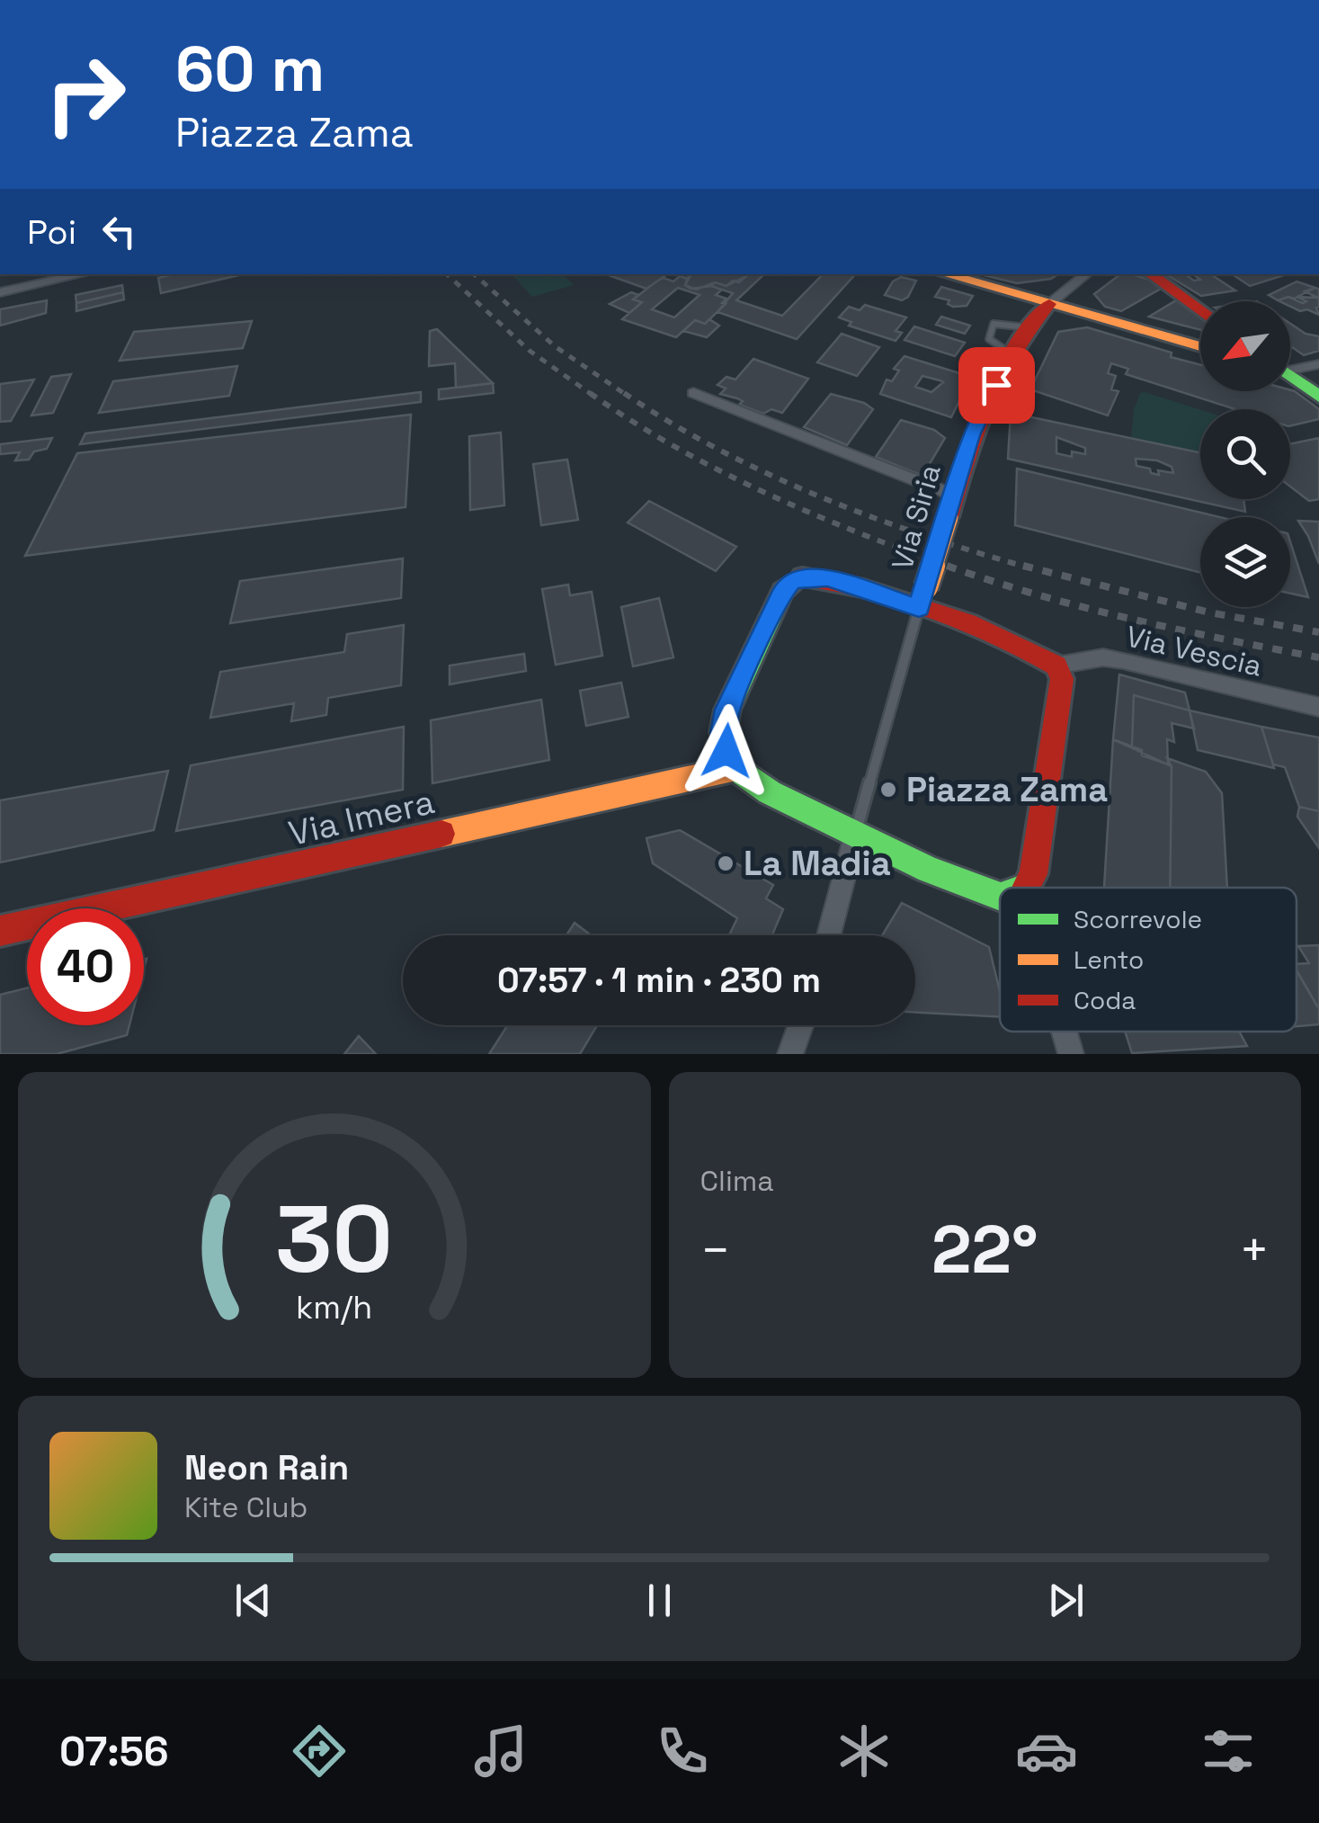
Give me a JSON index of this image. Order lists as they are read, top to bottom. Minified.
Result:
{"streets":{"street":["Via Siria","Via Vescia","Via Imera"]},"places":["Piazza Zama","La Madia"],"legend":["Scorrevole","Lento","Coda"],"north":"bottom left","page":{"turn":["60 m","Piazza Zama"],"then":"Poi","limit":"40","trip":"07:57 · 1 min · 230 m","tile":"Clima","heat":["−","22°","+"],"song":["Neon Rain","Kite Club"],"tabs":"07:56","gauge":["30","km/h"]}}
